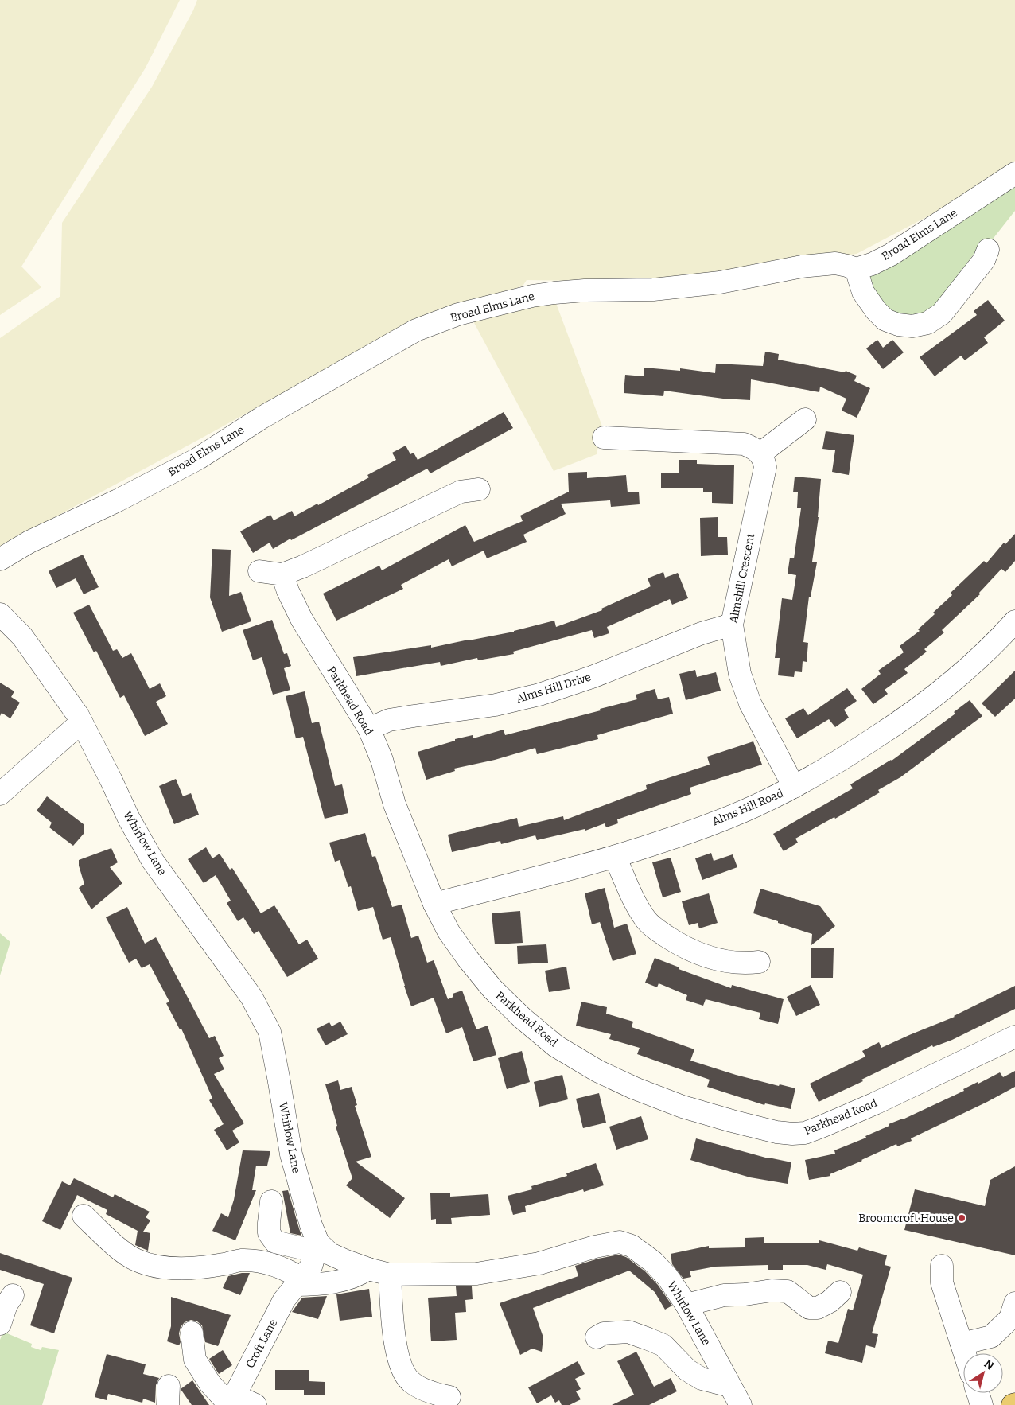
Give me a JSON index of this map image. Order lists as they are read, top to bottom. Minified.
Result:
{"streets":{"street":["Broad Elms Lane","Almshill Crescent","Alms Hill Drive","Parkhead Road","Alms Hill Road","Whirlow Lane","Croft Lane"]},"crossings":[["Almshill Crescent","Alms Hill Drive"],["Almshill Crescent","Alms Hill Road"],["Alms Hill Drive","Parkhead Road"],["Parkhead Road","Alms Hill Road"],["Whirlow Lane","Croft Lane"]],"places":["Broomcroft House"],"north":"top right"}
